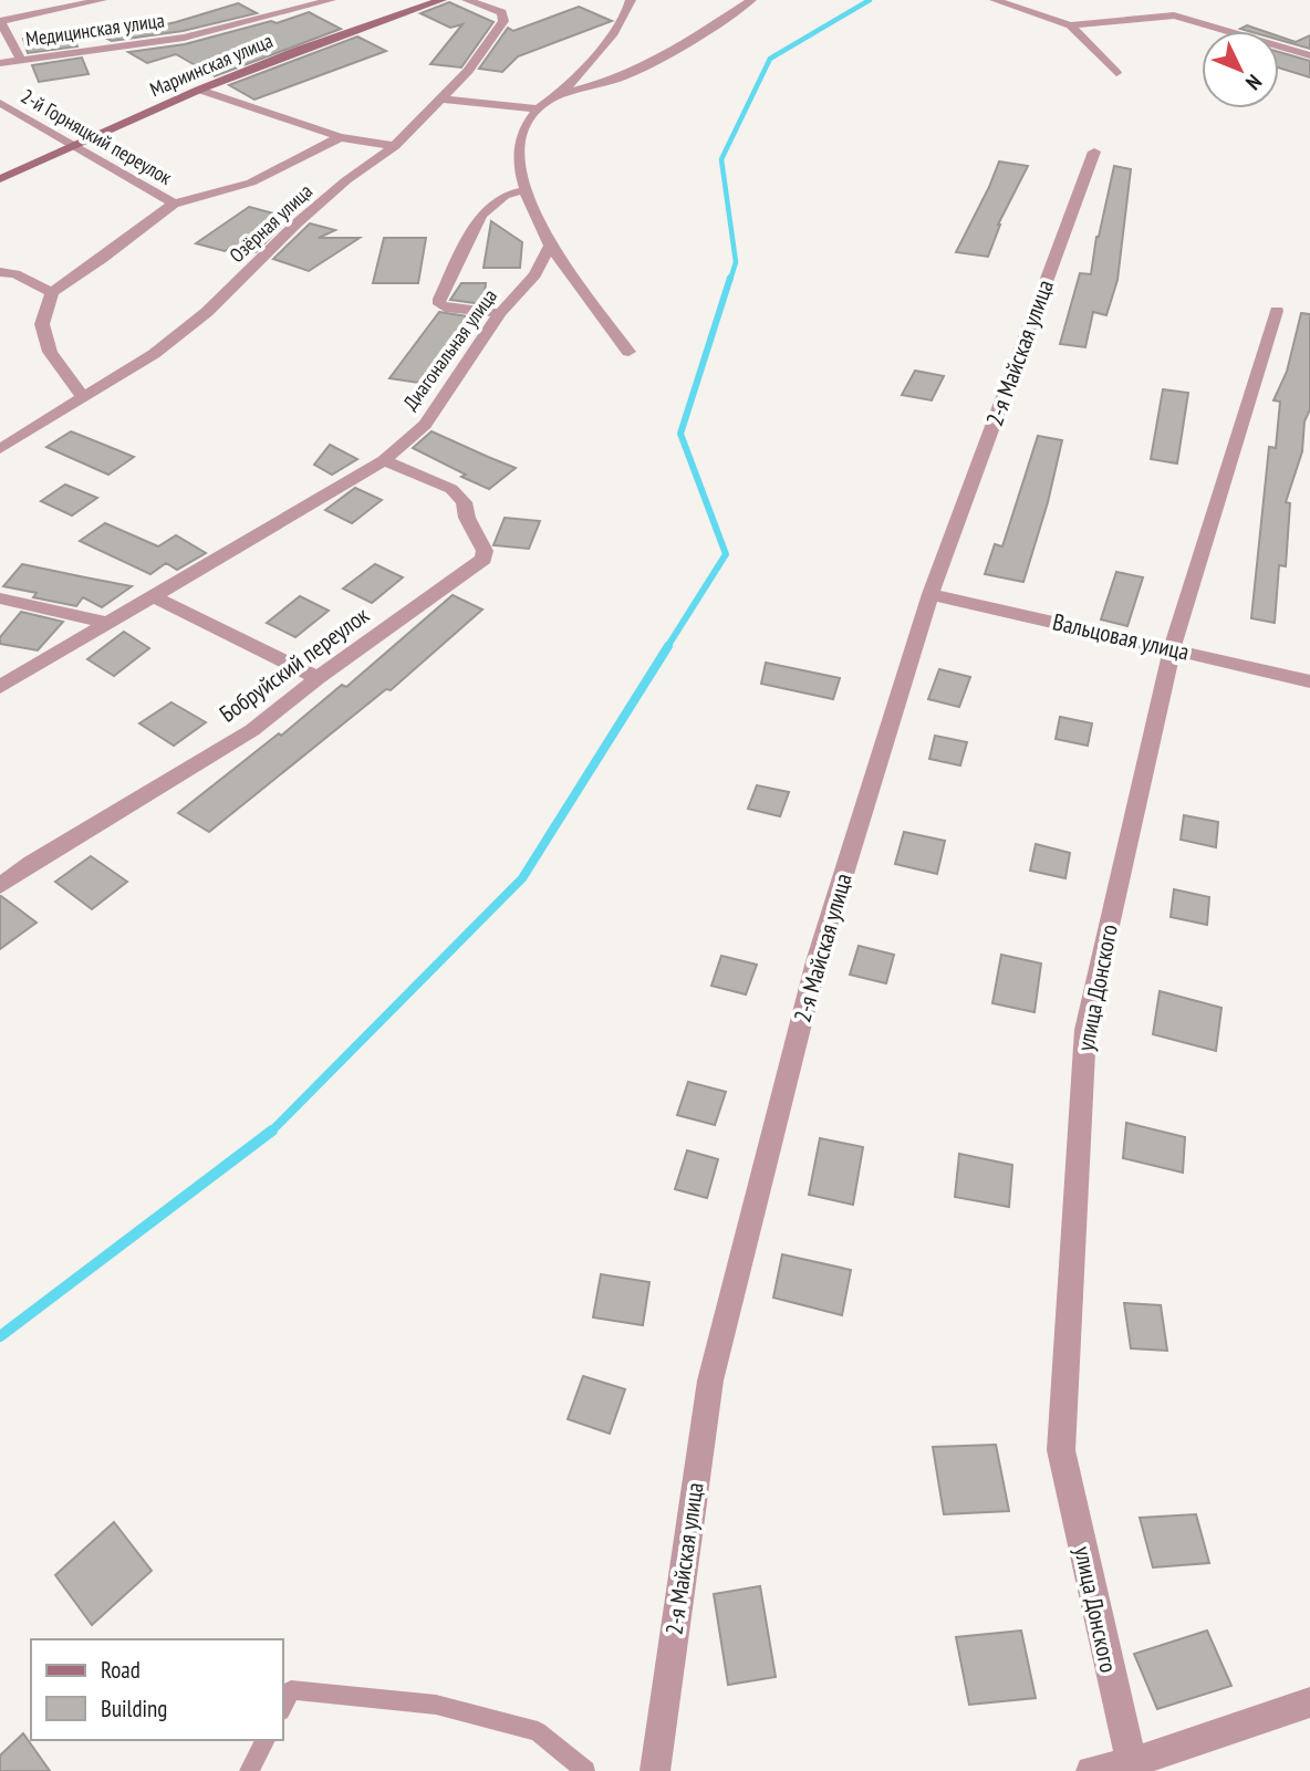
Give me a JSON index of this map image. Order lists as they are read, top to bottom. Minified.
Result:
{"streets":{"main road":["Мариинская улица"],"street":["Медицинская улица","2-й Горняцкий переулок","Озёрная улица","Диагональная улица","2-я Майская улица","Вальцовая улица","Бобруйский переулок","улица Донского"]},"crossings":[["Мариинская улица","2-й Горняцкий переулок"],["Диагональная улица","Бобруйский переулок"],["2-я Майская улица","Вальцовая улица"],["Вальцовая улица","улица Донского"]],"legend":["Road","Building"],"north":"bottom right"}
